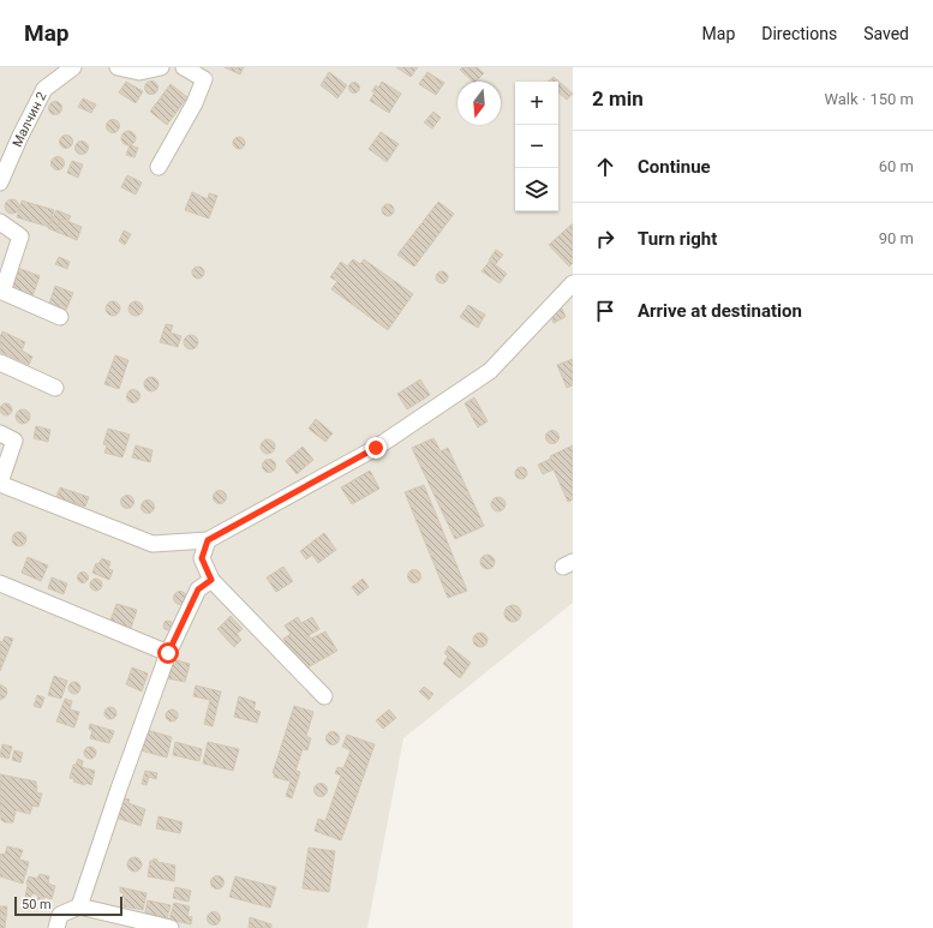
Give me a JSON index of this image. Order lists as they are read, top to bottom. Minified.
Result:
{"streets":{"street":["Малчин 2"]},"scale_bar":"50 m","north":"bottom","page":{"header":"Map","nav":["Map","Directions","Saved"],"heading":["2 min","Walk · 150 m"],"map_buttons":["+","−"],"list":[["Continue","60 m"],["Turn right","90 m"],"Arrive at destination"],"scale":"50 m"}}
